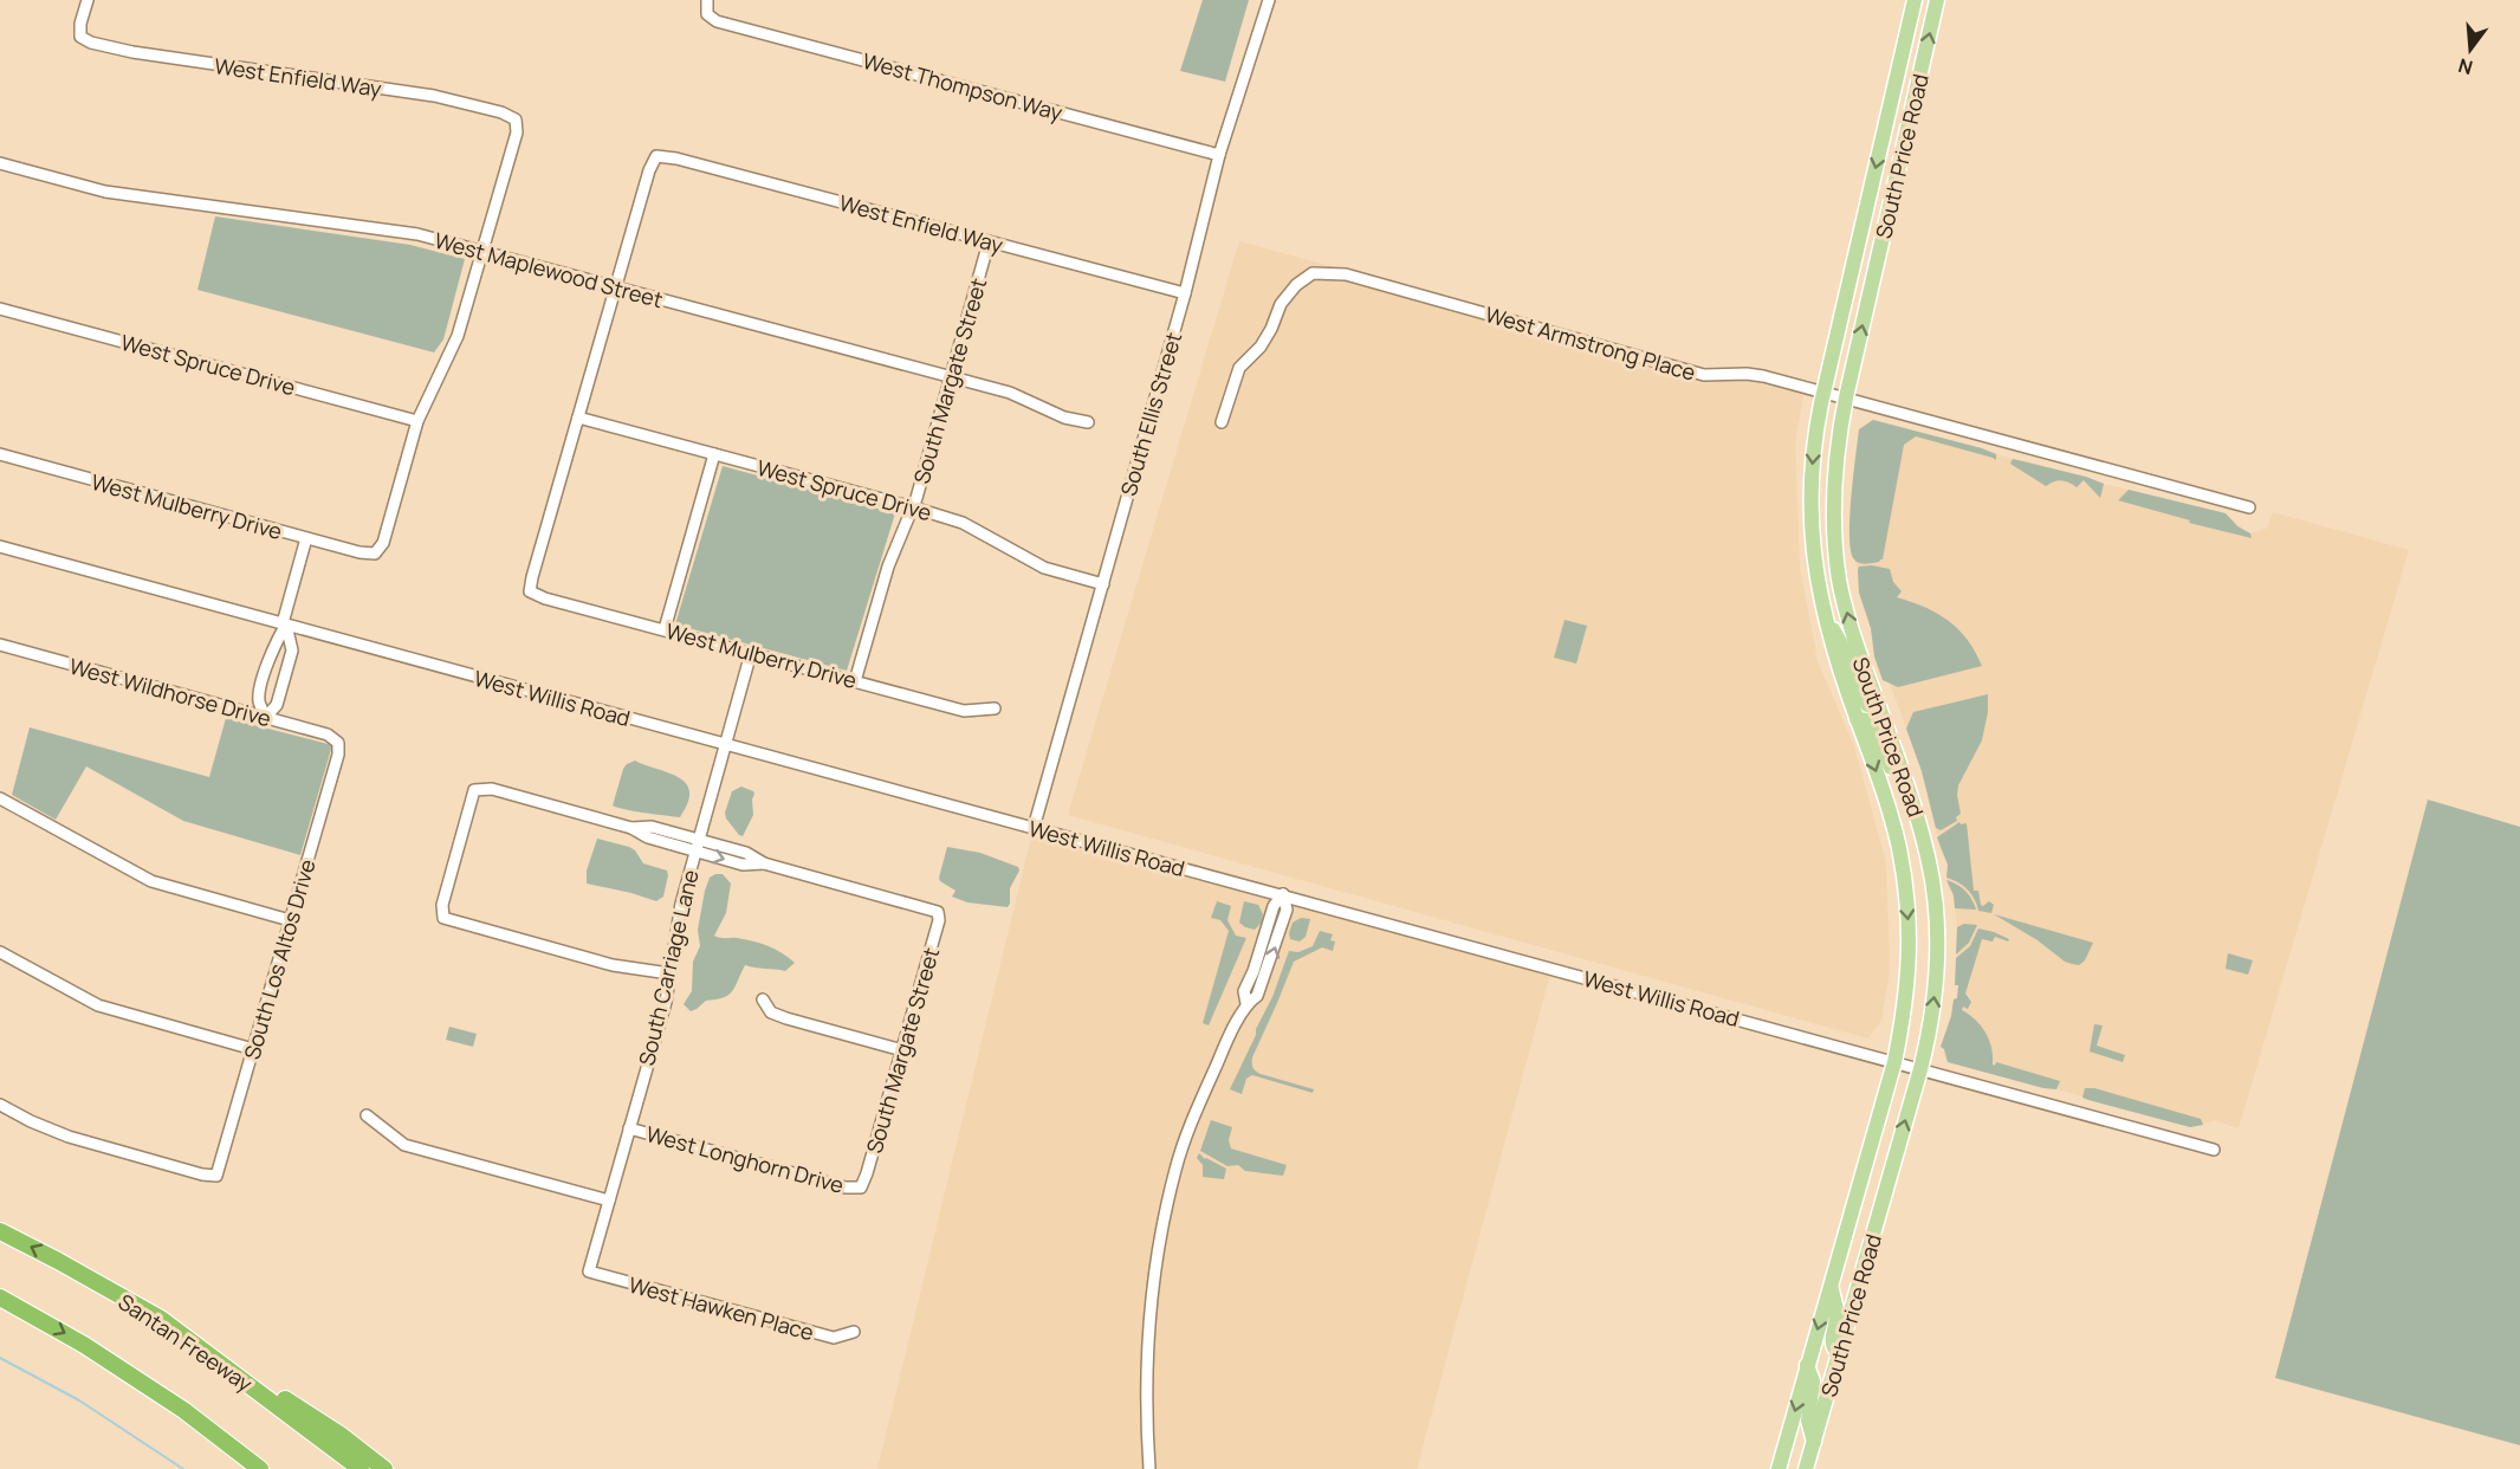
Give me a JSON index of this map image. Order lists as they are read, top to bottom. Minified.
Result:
{"streets":{"highway":["Santan Freeway"],"main road":["South Price Road"],"street":["West Enfield Way","West Thompson Way","West Maplewood Street","West Armstrong Place","West Spruce Drive","South Margate Street","South Ellis Street","West Mulberry Drive","West Wildhorse Drive","West Willis Road","South Los Altos Drive","South Carriage Lane","West Longhorn Drive","West Hawken Place"]},"crossings":[["West Enfield Way","West Maplewood Street"],["West Enfield Way","South Margate Street"],["West Enfield Way","South Ellis Street"],["West Thompson Way","South Ellis Street"],["South Price Road","West Armstrong Place"],["South Price Road","West Willis Road"],["West Maplewood Street","South Margate Street"],["West Spruce Drive","South Margate Street"],["West Spruce Drive","South Ellis Street"],["West Spruce Drive","West Mulberry Drive"],["South Margate Street","West Mulberry Drive"],["South Margate Street","South Carriage Lane"],["South Margate Street","West Longhorn Drive"],["South Ellis Street","West Willis Road"],["West Mulberry Drive","South Carriage Lane"],["West Wildhorse Drive","South Los Altos Drive"],["West Willis Road","South Carriage Lane"],["South Carriage Lane","West Longhorn Drive"],["South Carriage Lane","West Hawken Place"]],"north":"bottom"}
